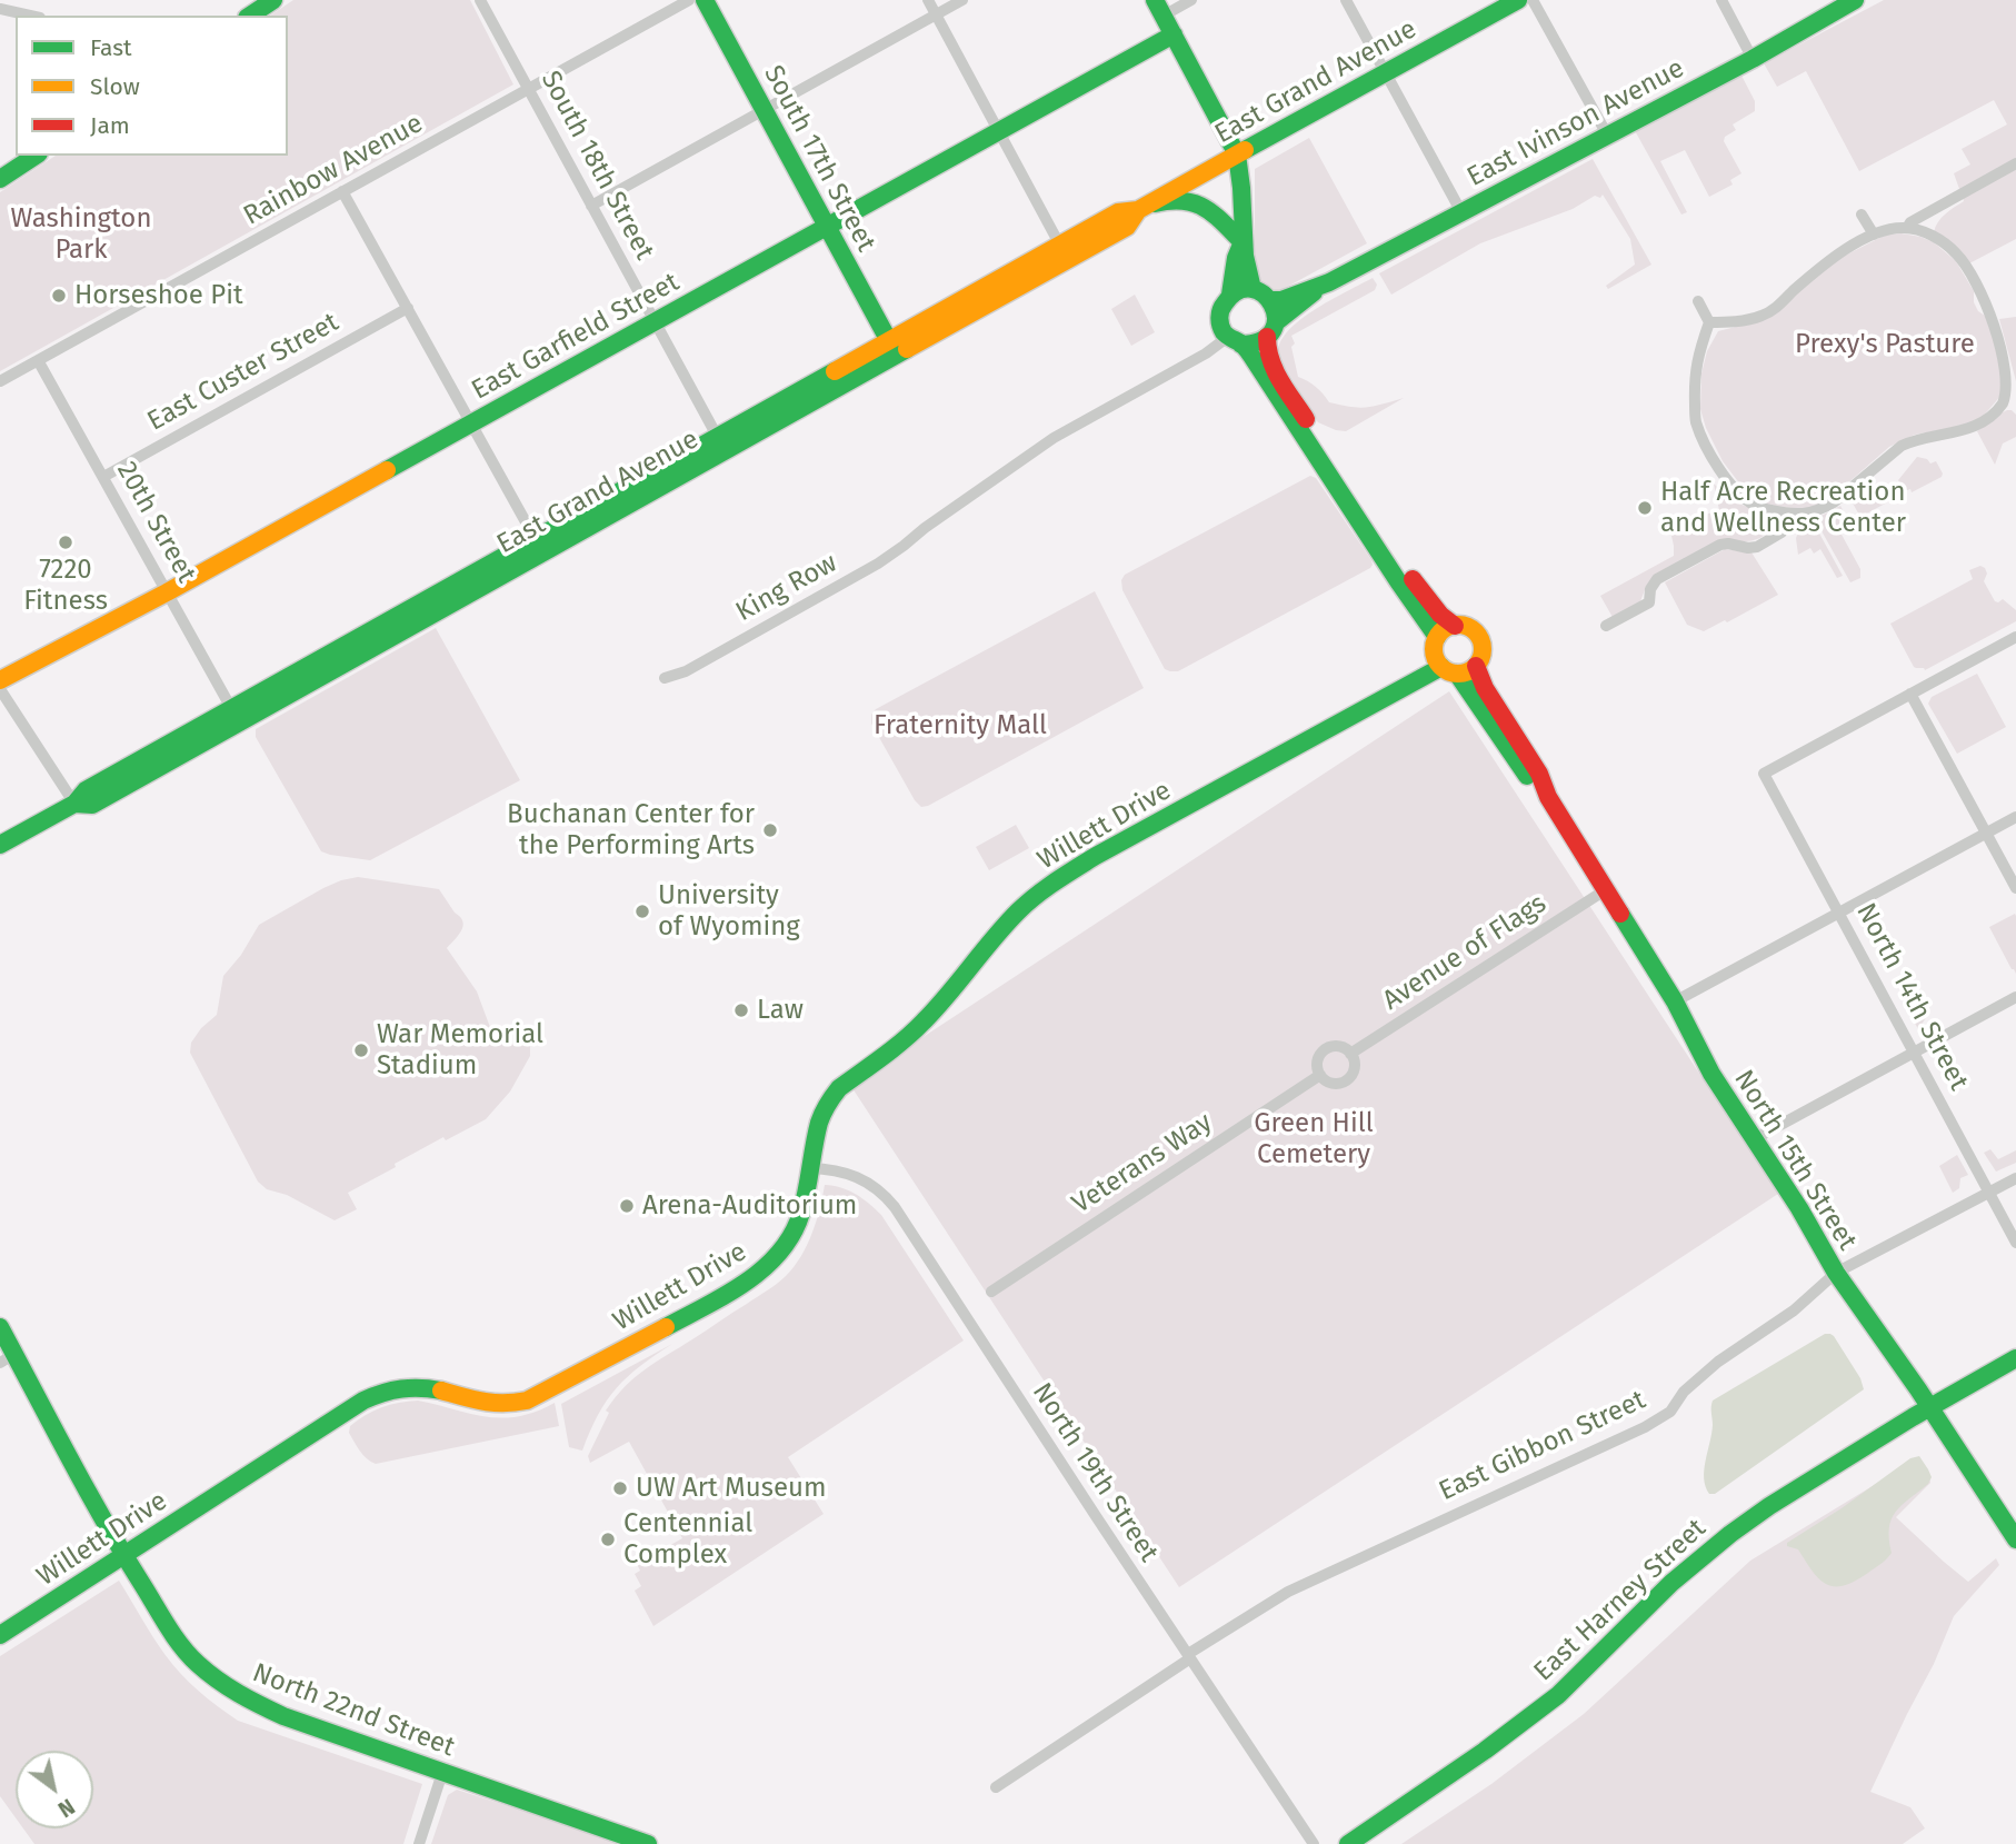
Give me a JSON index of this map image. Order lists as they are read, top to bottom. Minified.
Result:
{"streets":{"main road":["East Grand Avenue","East Ivinson Avenue","South 17th Street","East Garfield Street","Willett Drive","North 15th Street","East Harney Street","North 22nd Street"],"street":["South 18th Street","Rainbow Avenue","East Custer Street","20th Street","King Row","Avenue of Flags","North 14th Street","Veterans Way","East Gibbon Street","North 19th Street"]},"crossings":[["East Grand Avenue","South 17th Street"],["East Grand Avenue","South 18th Street"],["East Grand Avenue","20th Street"],["East Ivinson Avenue","King Row"],["South 17th Street","East Garfield Street"],["South 18th Street","Rainbow Avenue"],["South 18th Street","East Garfield Street"],["Rainbow Avenue","20th Street"],["East Garfield Street","20th Street"],["East Custer Street","20th Street"],["Willett Drive","North 15th Street"],["Willett Drive","North 19th Street"],["Willett Drive","North 22nd Street"],["Avenue of Flags","North 15th Street"],["Avenue of Flags","Veterans Way"],["North 14th Street","East Gibbon Street"],["North 15th Street","East Gibbon Street"],["North 15th Street","East Harney Street"],["East Gibbon Street","North 19th Street"]],"parks":["Washington Park","Prexy's Pasture","Fraternity Mall","Green Hill Cemetery"],"places":["Horseshoe Pit","Half Acre Recreation and Wellness Center","7220 Fitness","Buchanan Center for the Performing Arts","University of Wyoming","Law","War Memorial Stadium","Arena-Auditorium","UW Art Museum","Centennial Complex"],"legend":["Fast","Slow","Jam"],"north":"bottom right"}
